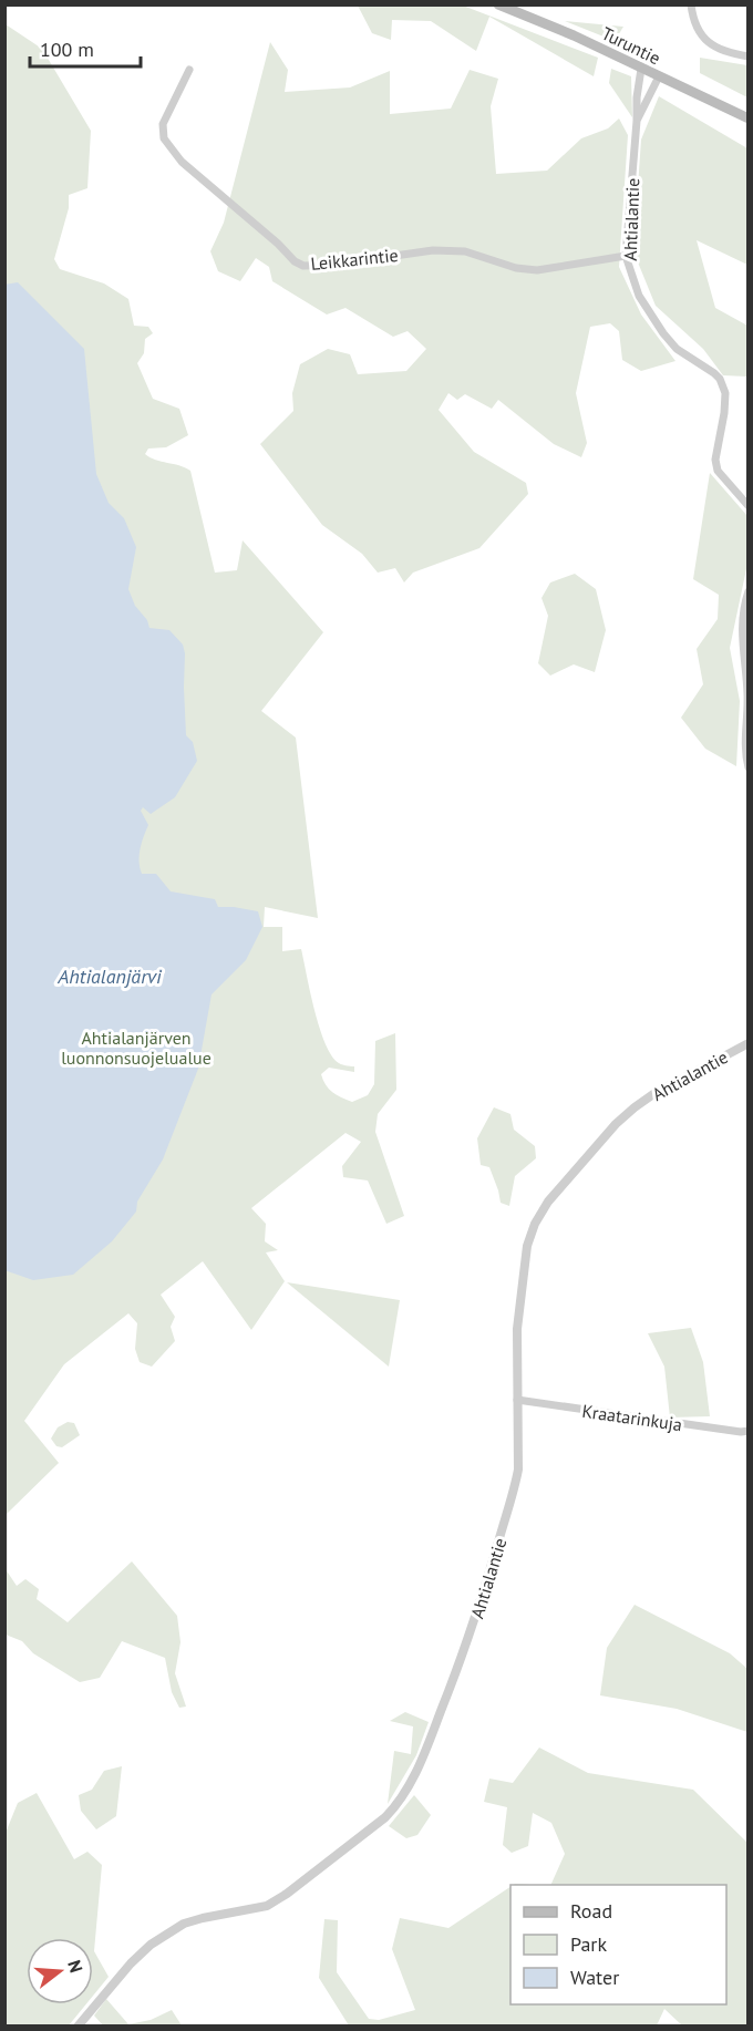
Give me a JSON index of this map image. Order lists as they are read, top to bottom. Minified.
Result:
{"streets":{"main road":["Turuntie"],"street":["Ahtialantie","Leikkarintie","Kraatarinkuja"]},"crossings":[["Turuntie","Ahtialantie"],["Ahtialantie","Leikkarintie"],["Ahtialantie","Kraatarinkuja"]],"water":["Ahtialanjärvi"],"parks":["Ahtialanjärven luonnonsuojelualue"],"legend":["Road","Park","Water"],"scale_bar":"100 m","north":"right"}
